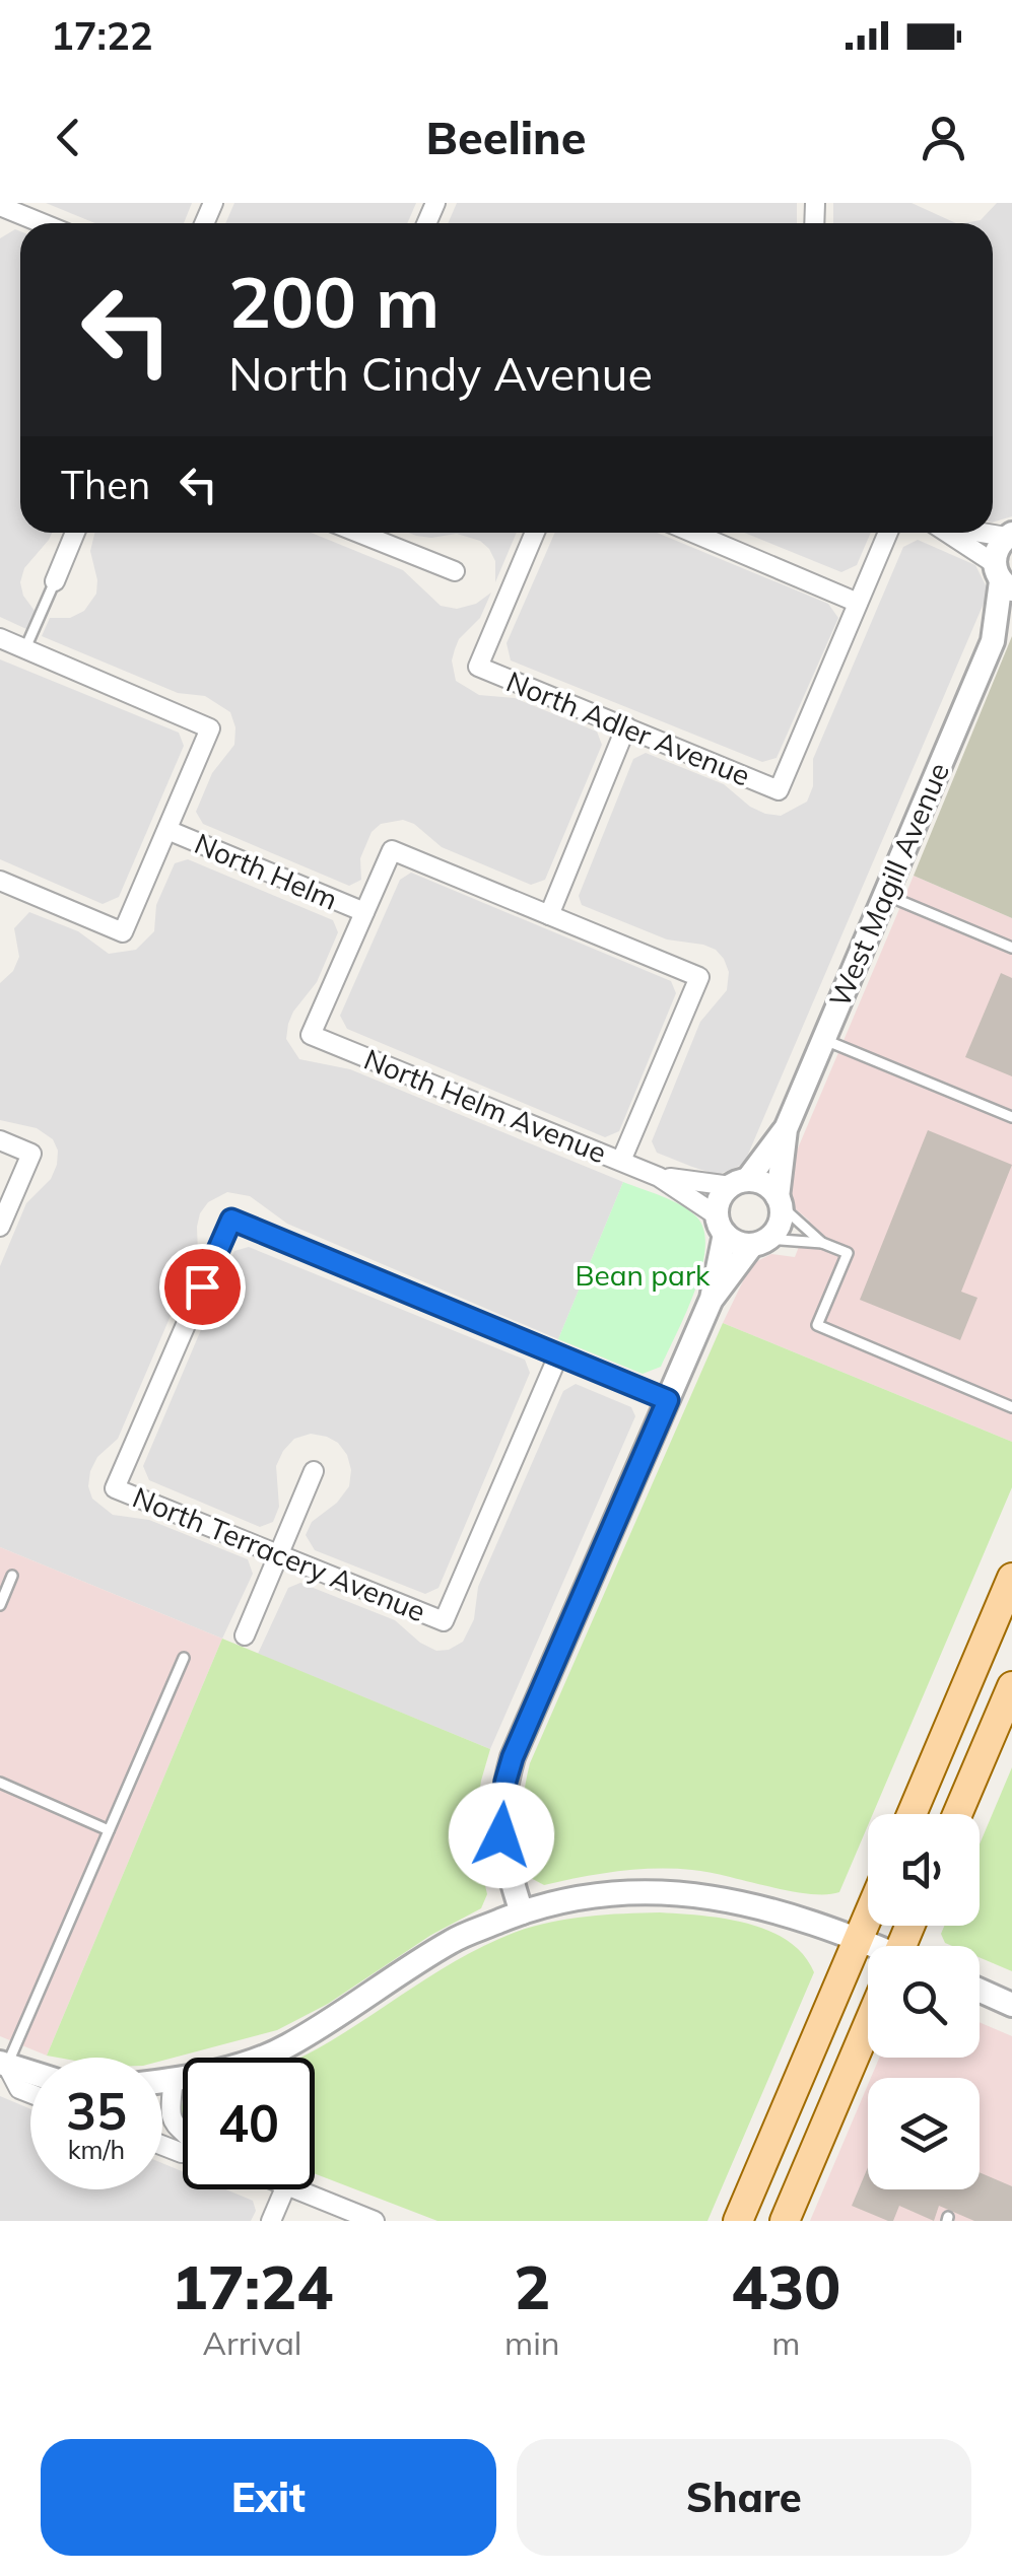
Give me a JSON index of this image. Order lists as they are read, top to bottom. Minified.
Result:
{"streets":{"street":["North Adler Avenue","North Helm","West Magill Avenue","North Helm Avenue","North Terracery Avenue"]},"crossings":[["North Helm","North Helm Avenue"],["West Magill Avenue","North Helm Avenue"]],"parks":["Bean park"],"page":{"status":"17:22","header":"Beeline","turn":["200 m","North Cindy Avenue"],"then":"Then","speed":"35 km/h","limit":"40","eta":["17:24","Arrival","2","min","430","m"],"buttons":["Exit","Share"]}}
